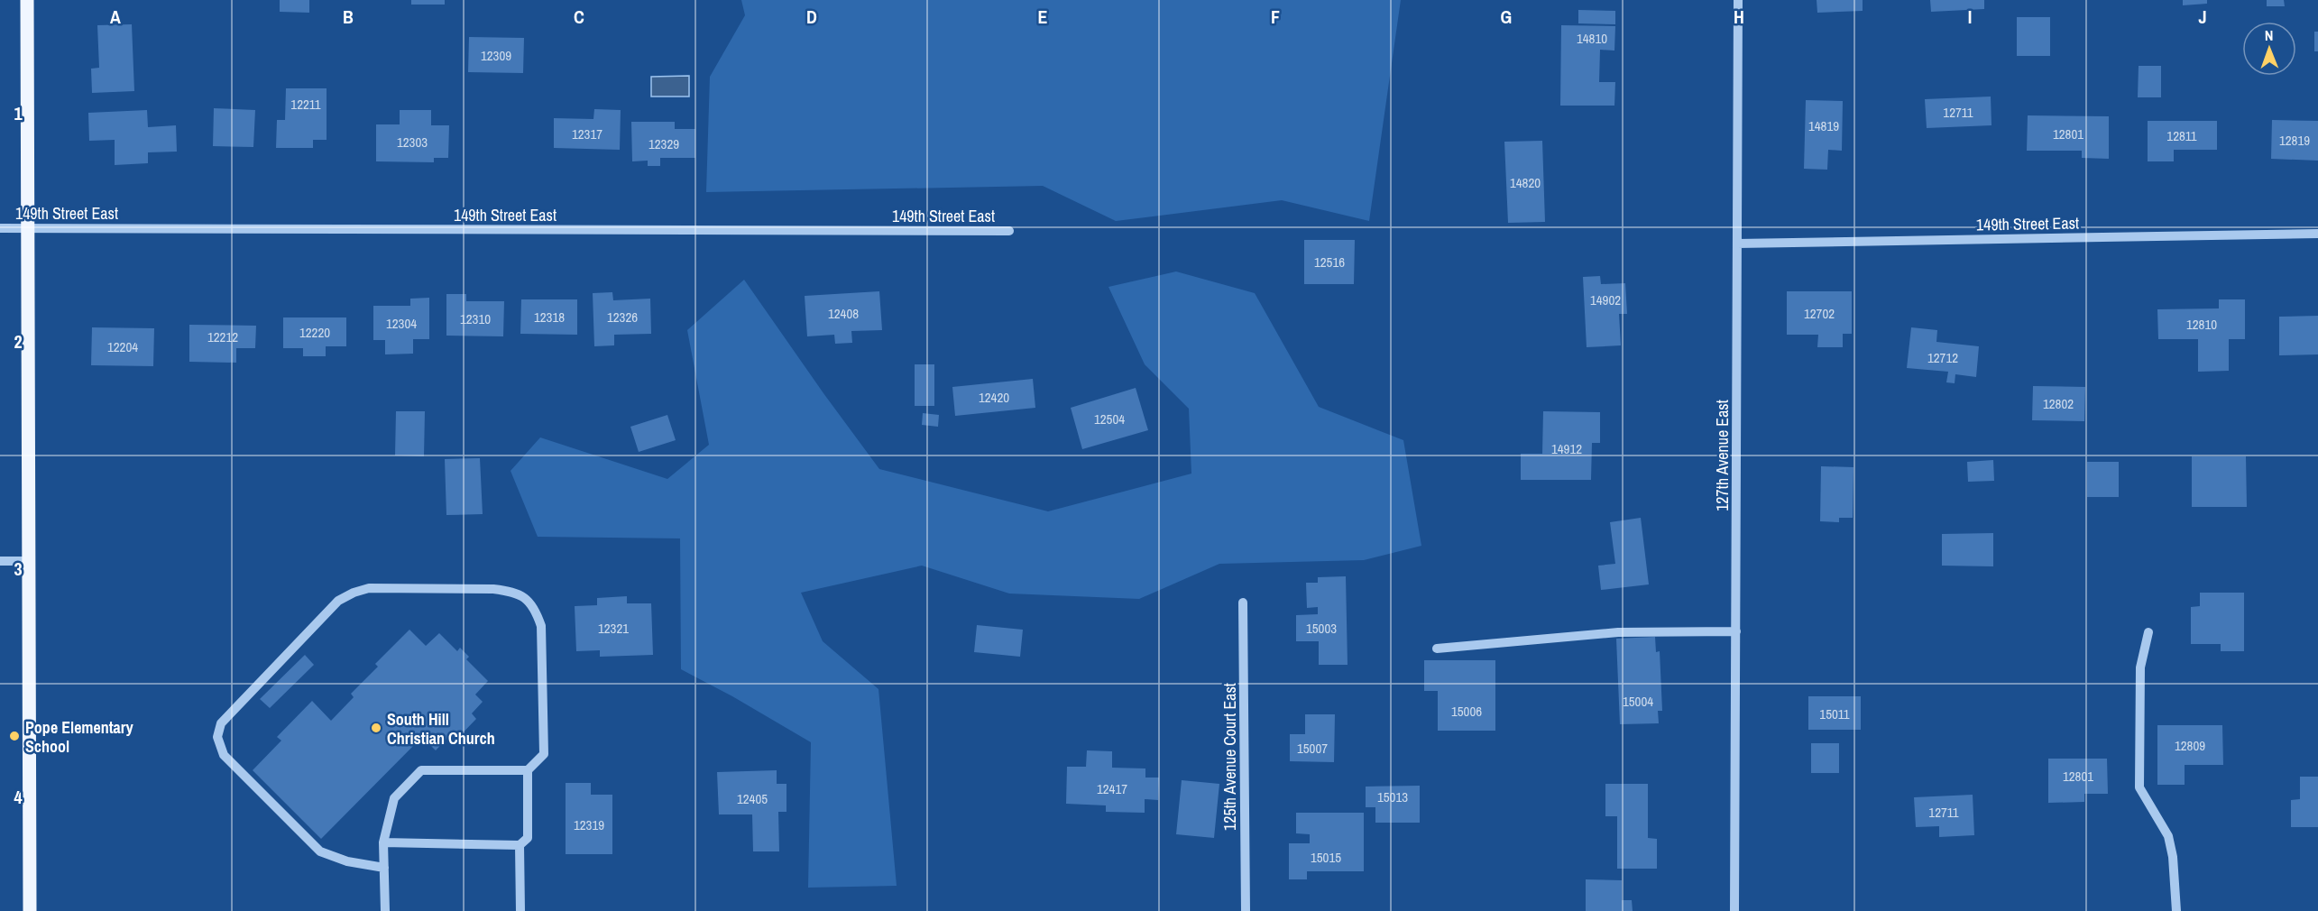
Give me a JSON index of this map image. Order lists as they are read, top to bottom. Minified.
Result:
{"streets":{"street":["149th Street East","127th Avenue East","125th Avenue Court East"]},"crossings":[["149th Street East","127th Avenue East"]],"places":["South Hill Christian Church","Pope Elementary School"],"house_numbers":["14810","12309","12211","12711","14819","12317","12801","12811","12819","12303","12329","14820","12516","14902","12408","12702","12318","12326","12310","12304","12810","12220","12212","12204","12712","12420","12802","12504","14912","12321","15003","15004","15006","15011","12809","15007","12801","12417","15013","12405","12711","12319","15015"],"north":"top","grid":{"columns":["A","B","C","D","E","F","G","H","I","J"],"rows":["1","2","3","4"]}}
